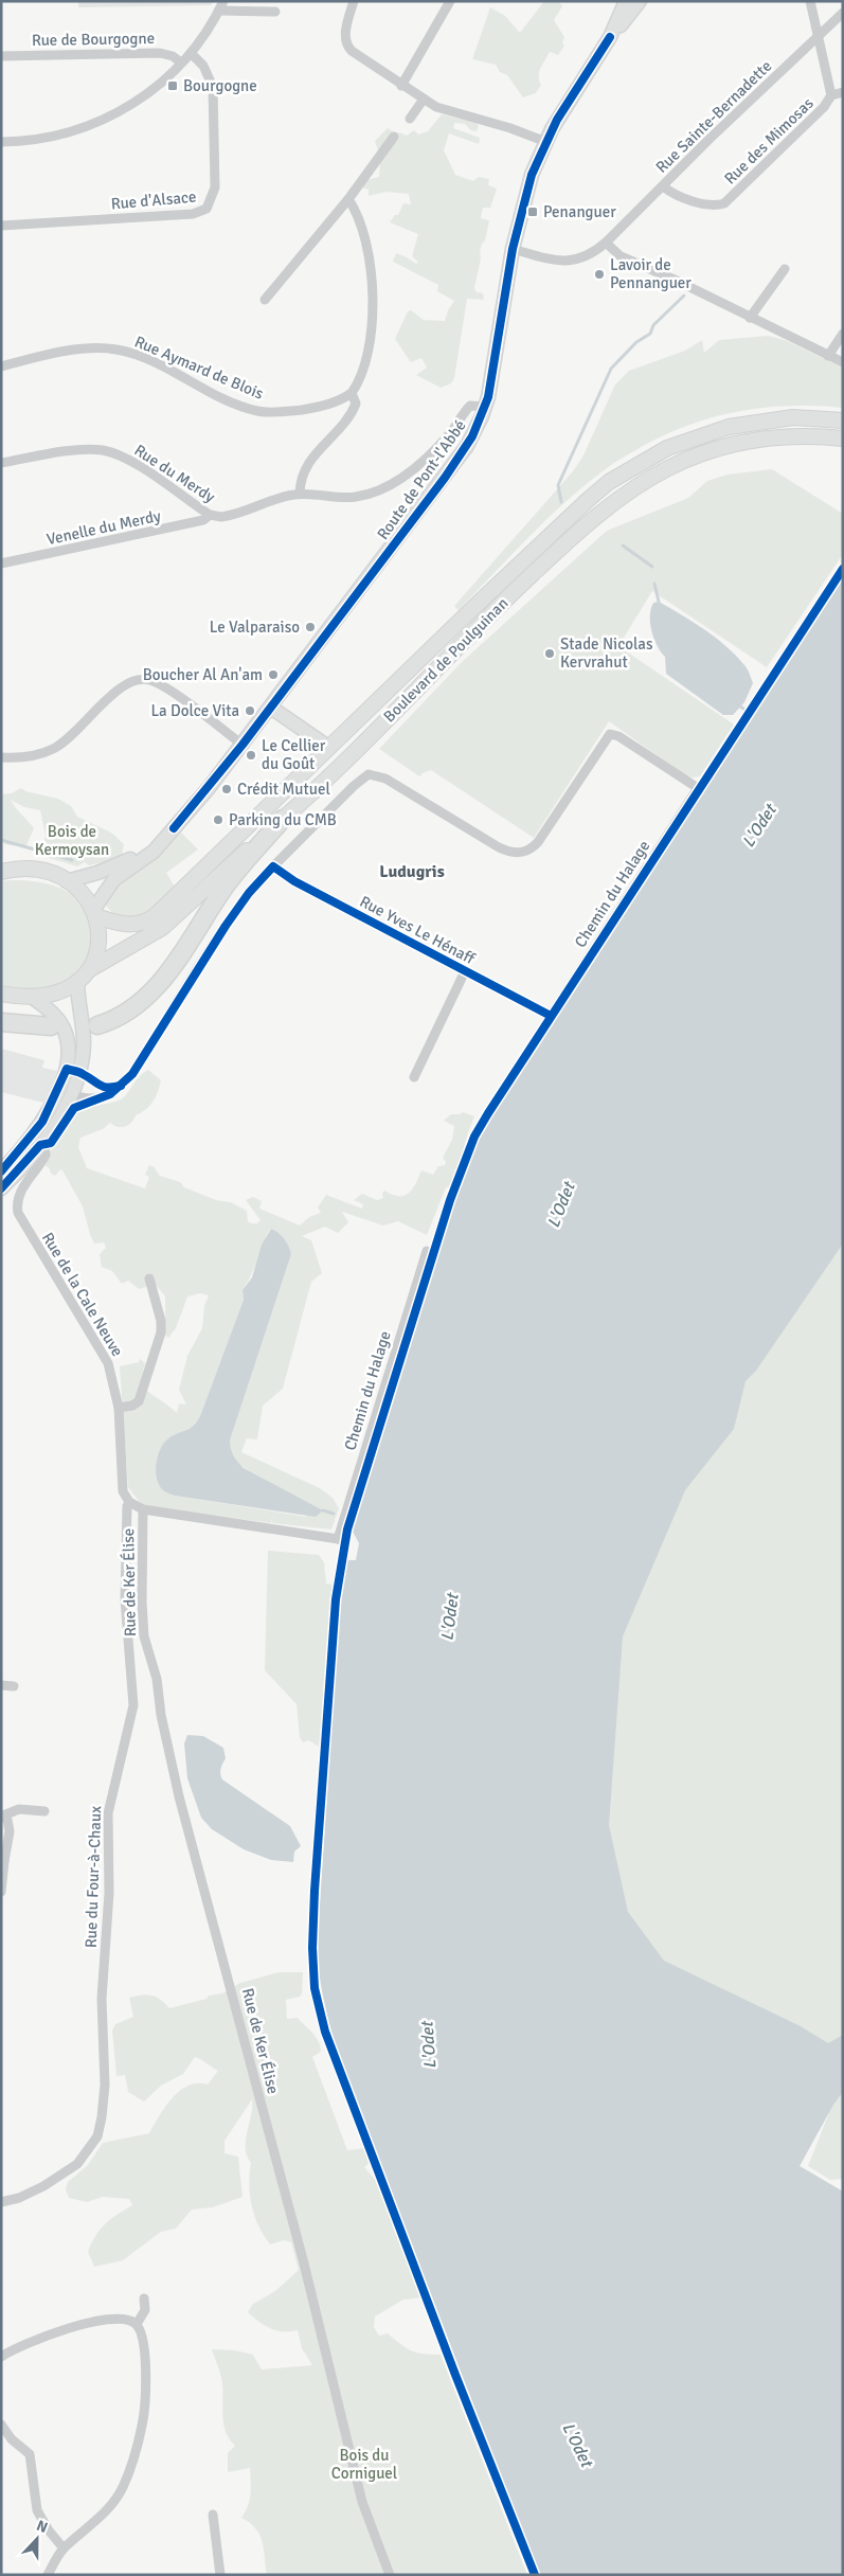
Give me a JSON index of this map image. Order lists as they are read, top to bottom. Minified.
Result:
{"streets":{"main road":["Route de Pont-l'Abbé","Boulevard de Poulguinan"],"street":["Rue de Bourgogne","Rue Sainte-Bernadette","Rue des Mimosas","Rue d'Alsace","Rue Aymard de Blois","Rue du Merdy","Venelle du Merdy","Chemin du Halage","Rue Yves Le Hénaff","Rue de la Cale Neuve","Rue de Ker Élise","Rue du Four-à-Chaux"]},"crossings":[["Rue Sainte-Bernadette","Rue des Mimosas"],["Rue Sainte-Bernadette","Route de Pont-l'Abbé"],["Rue du Merdy","Route de Pont-l'Abbé"],["Rue du Merdy","Venelle du Merdy"],["Route de Pont-l'Abbé","Boulevard de Poulguinan"],["Chemin du Halage","Rue Yves Le Hénaff"],["Chemin du Halage","Rue de Ker Élise"],["Rue de la Cale Neuve","Rue du Four-à-Chaux"]],"districts":["Ludugris"],"water":["L'Odet"],"parks":["Bois de Kermoysan","Bois du Corniguel"],"places":{"transit":["Bourgogne","Penanguer"],"other":["Lavoir de Pennanguer","Le Valparaiso","Stade Nicolas Kervrahut","Boucher Al An'am","La Dolce Vita","Le Cellier du Goût","Crédit Mutuel","Parking du CMB"]},"north":"top"}
